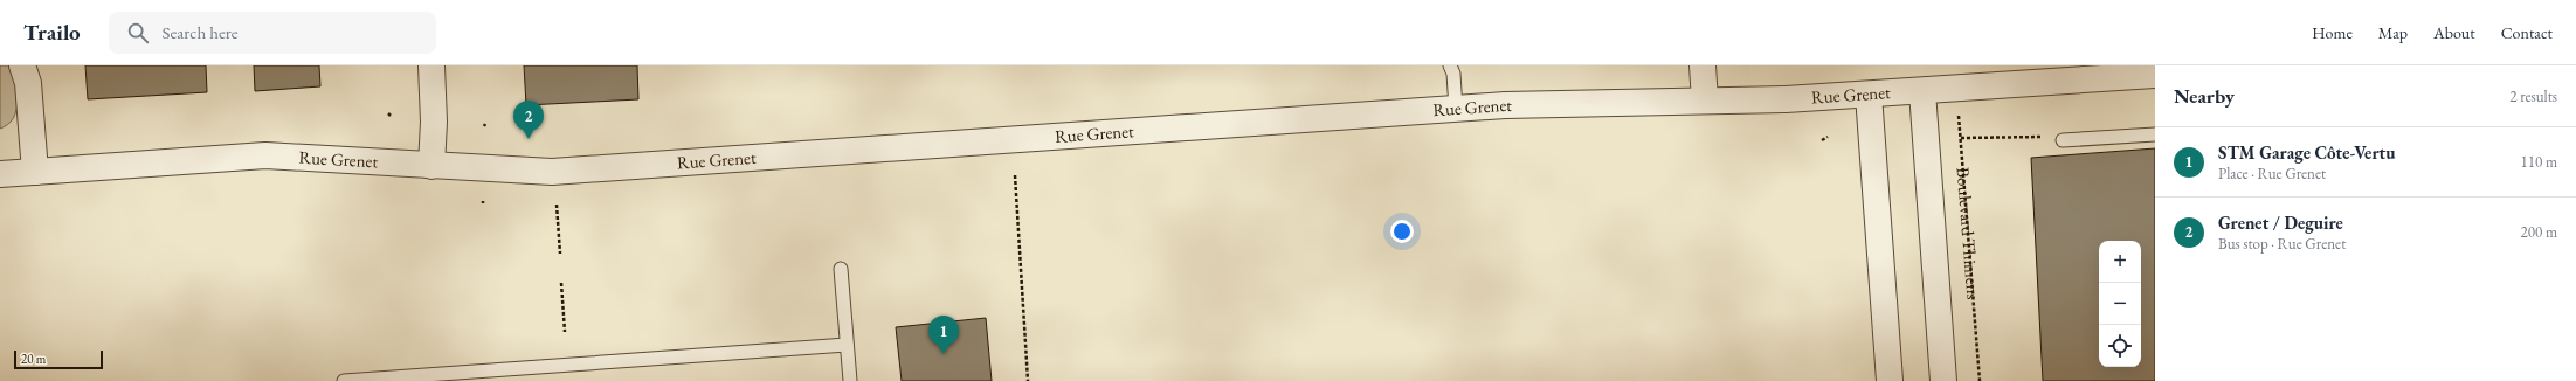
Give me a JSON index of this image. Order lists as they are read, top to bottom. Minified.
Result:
{"streets":{"street":["Rue Grenet","Boulevard Thimens"]},"crossings":[["Rue Grenet","Boulevard Thimens"]],"scale_bar":"20 m","page":{"header":"Trailo","search":"Search here","nav":["Home","Map","About","Contact"],"heading":["Nearby","2 results"],"pins":["2","1"],"list":[{"mark":"1","name":"STM Garage Côte-Vertu","note":"Place · Rue Grenet","value":"110 m"},{"mark":"2","name":"Grenet / Deguire","note":"Bus stop · Rue Grenet","value":"200 m"}],"map_buttons":["+","−"],"scale":"20 m"}}
